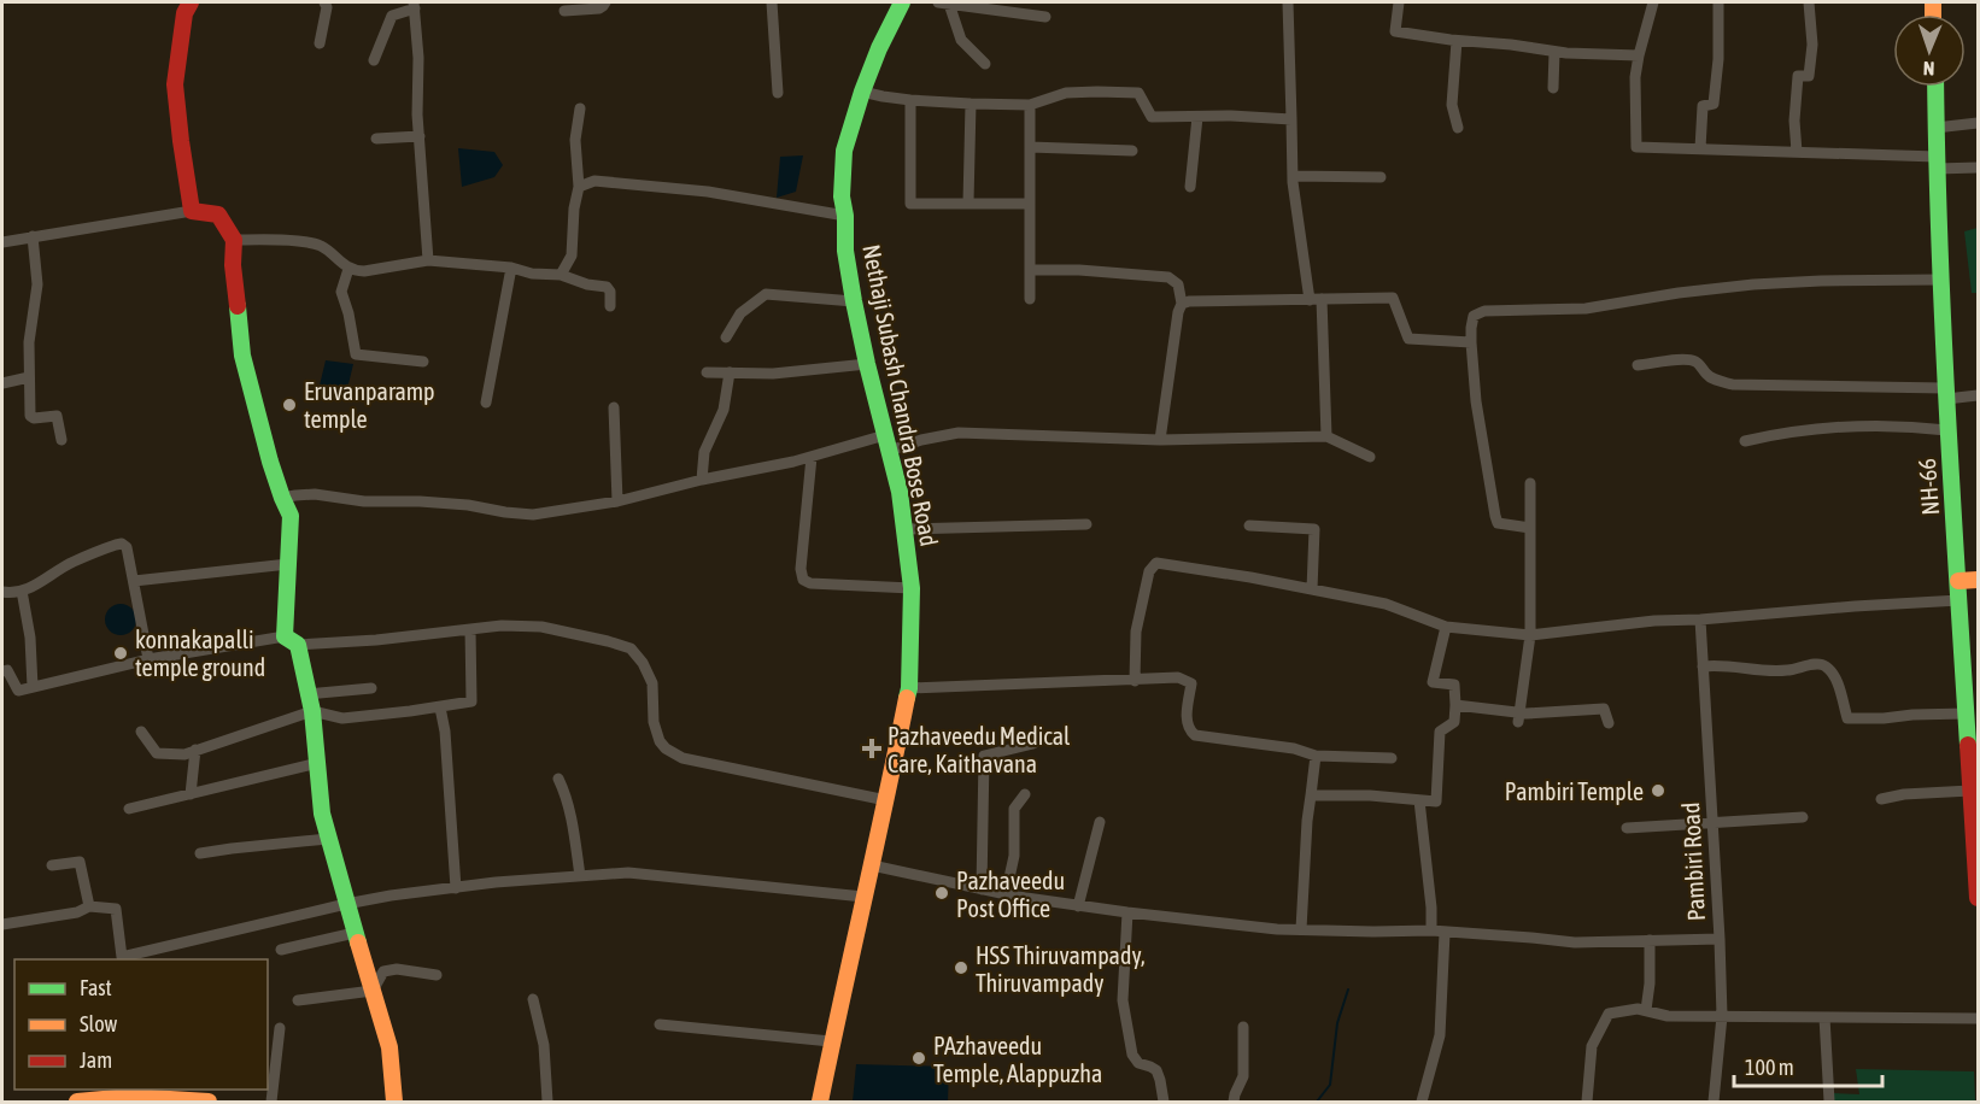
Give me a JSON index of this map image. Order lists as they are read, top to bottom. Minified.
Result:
{"streets":{"main road":["Nethaji Subash Chandra Bose Road","NH-66"],"street":["Pambiri Road"]},"places":{"other":["Eruvanparamp temple","konnakapalli temple ground","Pambiri Temple","Pazhaveedu Post Office","HSS Thiruvampady, Thiruvampady","PAzhaveedu Temple, Alappuzha"],"health":["Pazhaveedu Medical Care, Kaithavana"]},"legend":["Fast","Slow","Jam"],"scale_bar":"100 m","north":"bottom"}
